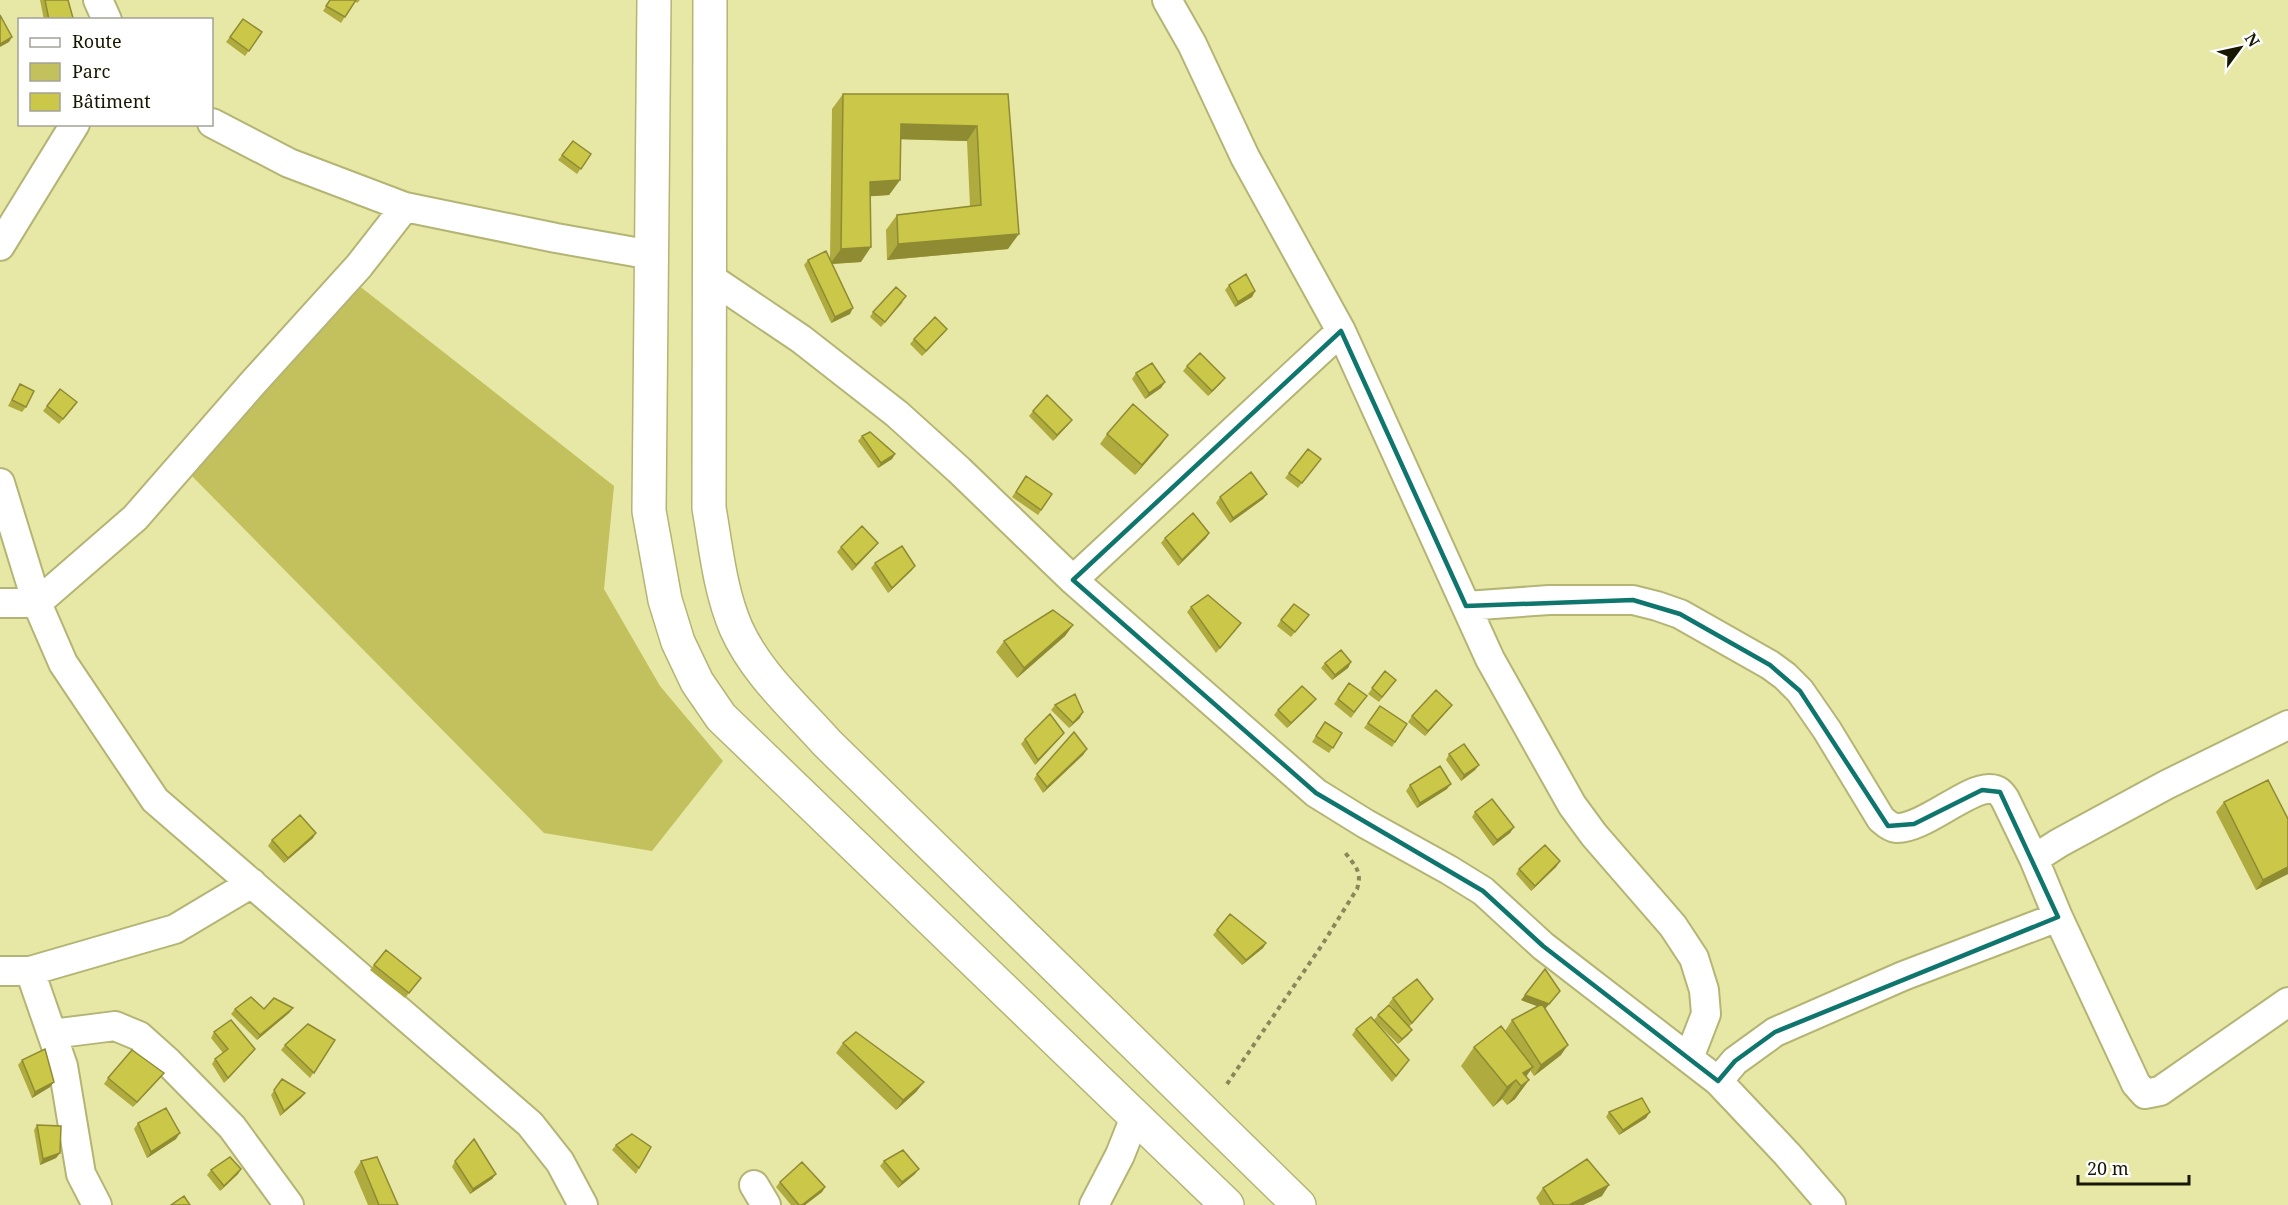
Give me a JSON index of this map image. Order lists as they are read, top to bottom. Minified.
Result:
{"legend":["Route","Parc","Bâtiment"],"scale_bar":"20 m","north":"top right"}
